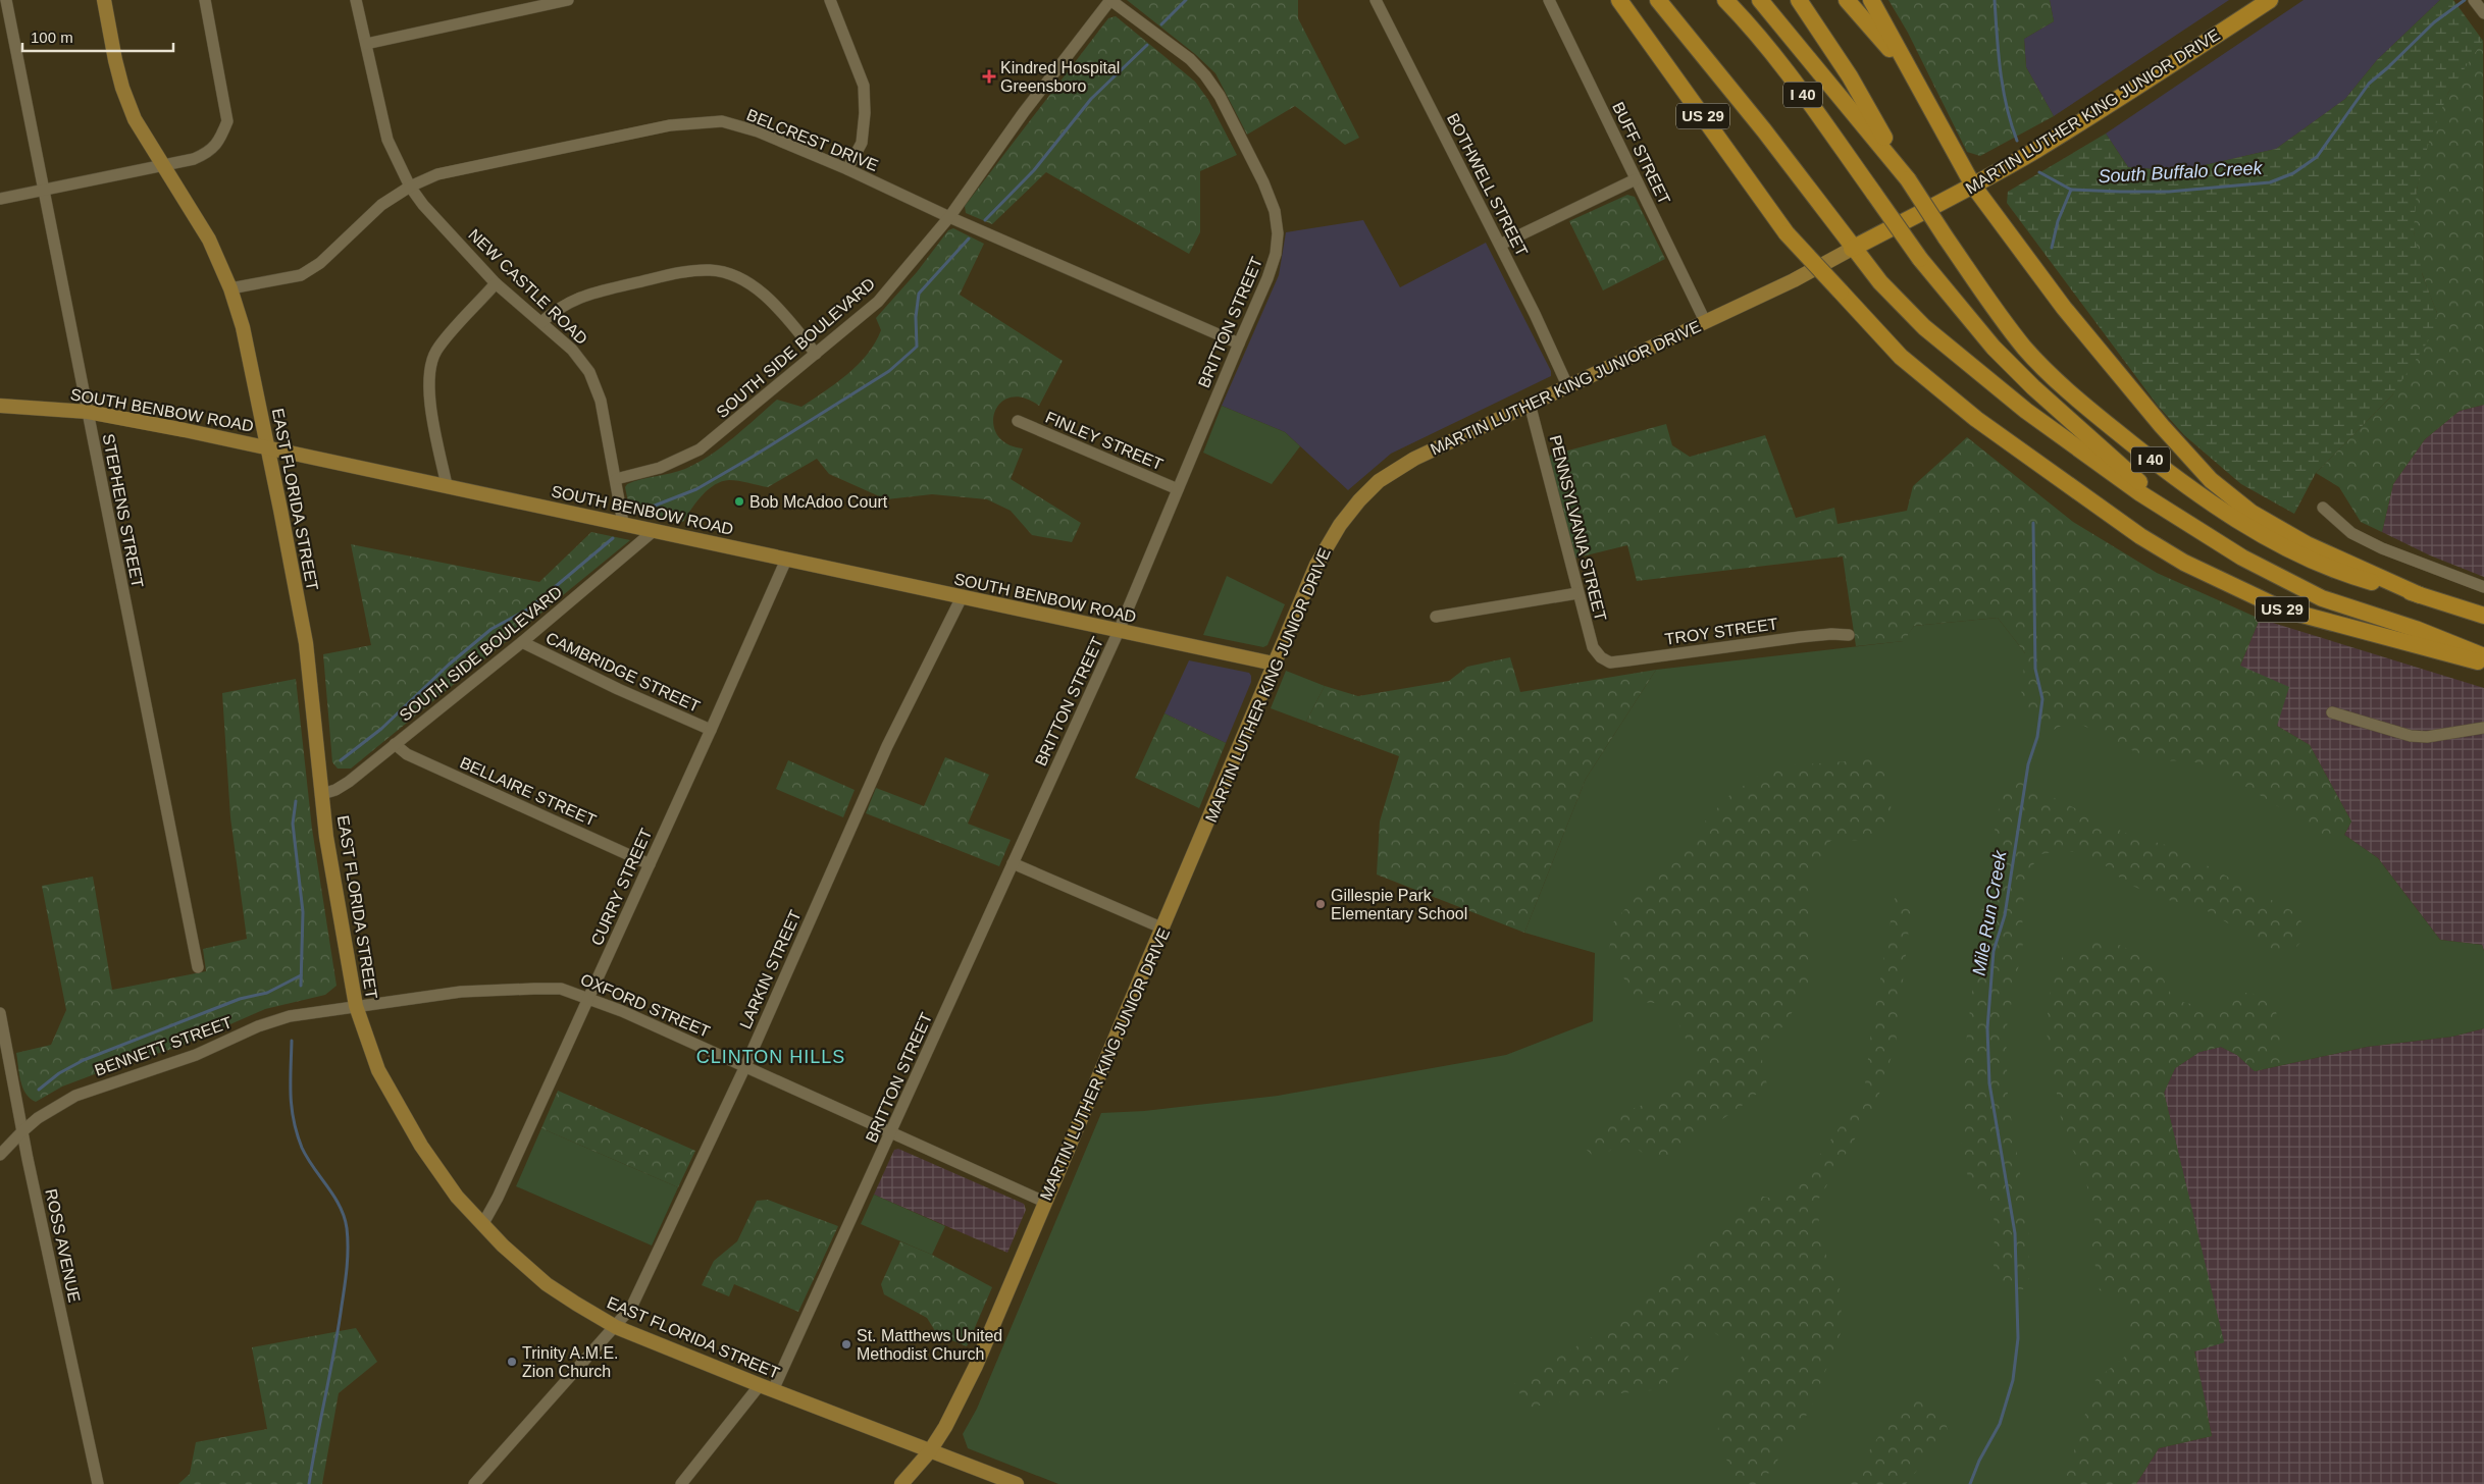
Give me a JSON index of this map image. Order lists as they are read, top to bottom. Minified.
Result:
{"streets":{"highway":["I 40","MARTIN LUTHER KING JUNIOR DRIVE","US 29"],"main road":["SOUTH BENBOW ROAD","EAST FLORIDA STREET"],"street":["BELCREST DRIVE","BUFF STREET","BOTHWELL STREET","NEW CASTLE ROAD","BRITTON STREET","SOUTH SIDE BOULEVARD","FINLEY STREET","STEPHENS STREET","PENNSYLVANIA STREET","TROY STREET","CAMBRIDGE STREET","BELLAIRE STREET","CURRY STREET","LARKIN STREET","OXFORD STREET","BENNETT STREET","ROSS AVENUE"]},"crossings":[["MARTIN LUTHER KING JUNIOR DRIVE","BUFF STREET"],["MARTIN LUTHER KING JUNIOR DRIVE","BOTHWELL STREET"],["MARTIN LUTHER KING JUNIOR DRIVE","SOUTH BENBOW ROAD"],["MARTIN LUTHER KING JUNIOR DRIVE","EAST FLORIDA STREET"],["MARTIN LUTHER KING JUNIOR DRIVE","PENNSYLVANIA STREET"],["MARTIN LUTHER KING JUNIOR DRIVE","OXFORD STREET"],["BELCREST DRIVE","NEW CASTLE ROAD"],["BELCREST DRIVE","BRITTON STREET"],["BELCREST DRIVE","SOUTH SIDE BOULEVARD"],["BELCREST DRIVE","EAST FLORIDA STREET"],["NEW CASTLE ROAD","SOUTH SIDE BOULEVARD"],["NEW CASTLE ROAD","SOUTH BENBOW ROAD"],["BRITTON STREET","SOUTH SIDE BOULEVARD"],["BRITTON STREET","SOUTH BENBOW ROAD"],["BRITTON STREET","FINLEY STREET"],["BRITTON STREET","EAST FLORIDA STREET"],["BRITTON STREET","OXFORD STREET"],["SOUTH SIDE BOULEVARD","SOUTH BENBOW ROAD"],["SOUTH SIDE BOULEVARD","EAST FLORIDA STREET"],["SOUTH SIDE BOULEVARD","CAMBRIDGE STREET"],["SOUTH SIDE BOULEVARD","BELLAIRE STREET"],["SOUTH BENBOW ROAD","EAST FLORIDA STREET"],["SOUTH BENBOW ROAD","STEPHENS STREET"],["SOUTH BENBOW ROAD","CURRY STREET"],["SOUTH BENBOW ROAD","LARKIN STREET"],["EAST FLORIDA STREET","CURRY STREET"],["EAST FLORIDA STREET","LARKIN STREET"],["EAST FLORIDA STREET","OXFORD STREET"],["EAST FLORIDA STREET","BENNETT STREET"],["PENNSYLVANIA STREET","TROY STREET"],["CAMBRIDGE STREET","CURRY STREET"],["BELLAIRE STREET","CURRY STREET"],["CURRY STREET","OXFORD STREET"],["LARKIN STREET","OXFORD STREET"],["OXFORD STREET","BENNETT STREET"],["BENNETT STREET","ROSS AVENUE"]],"districts":["CLINTON HILLS"],"water":["South Buffalo Creek","Mile Run Creek"],"places":{"health":["Kindred Hospital Greensboro"],"other":["Bob McAdoo Court","Gillespie Park Elementary School","St. Matthews United Methodist Church","Trinity A.M.E. Zion Church"]},"scale_bar":"100 m"}
